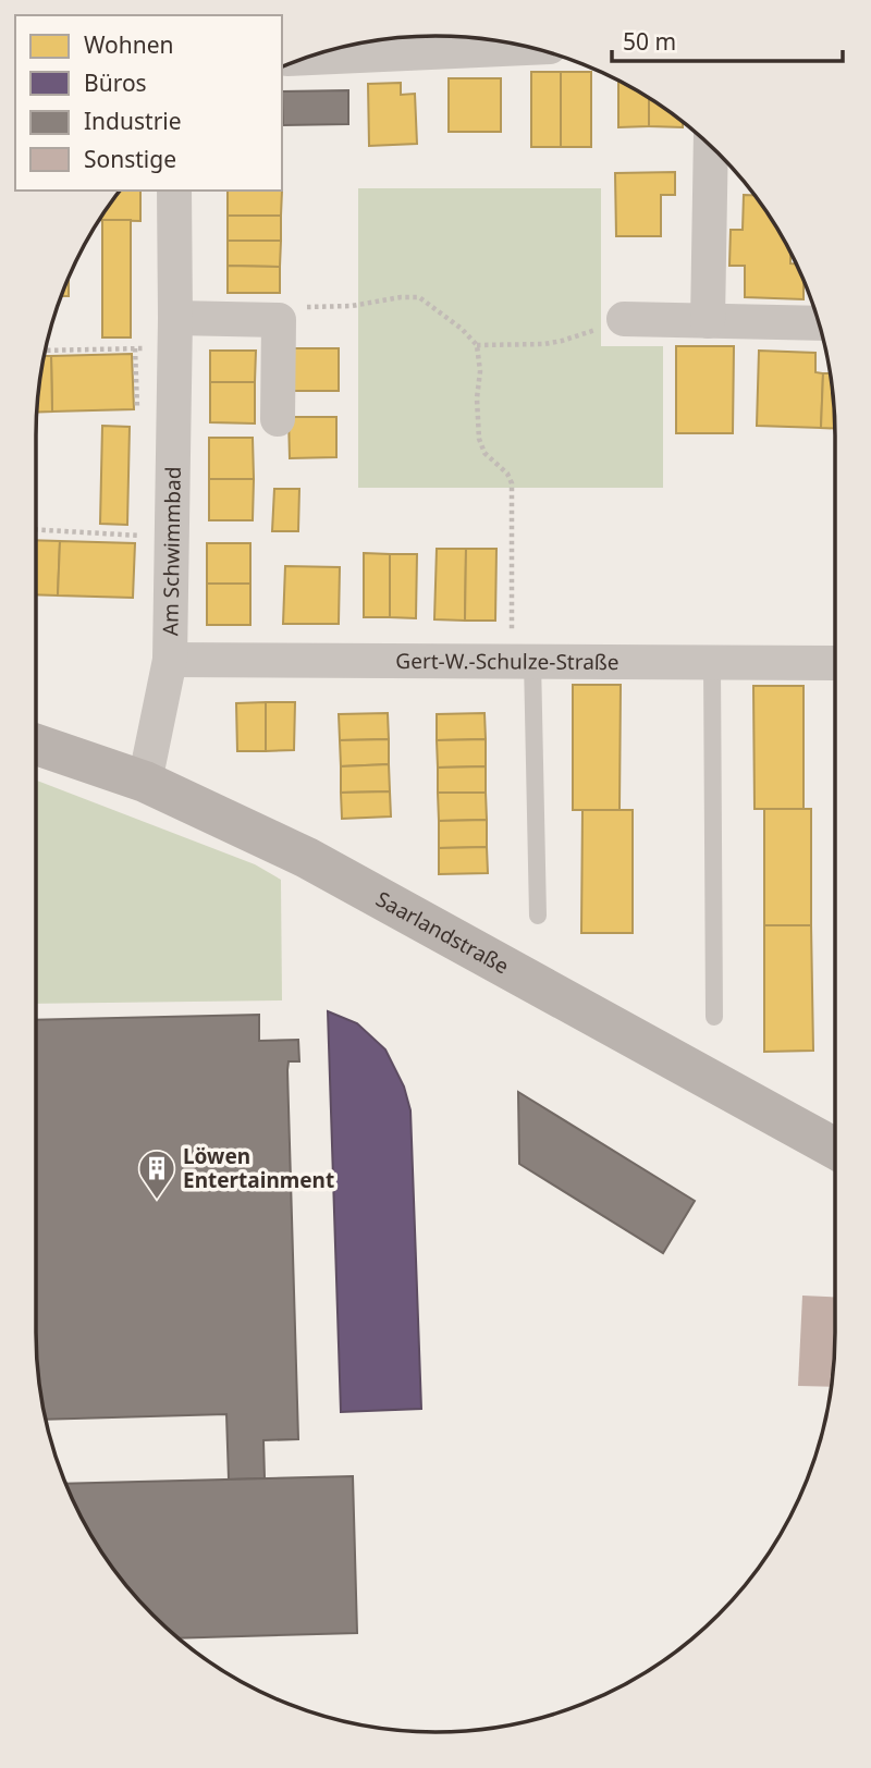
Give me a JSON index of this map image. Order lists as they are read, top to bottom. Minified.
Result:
{"streets":{"main road":["Saarlandstraße"],"street":["Am Schwimmbad","Gert-W.-Schulze-Straße"]},"crossings":[["Am Schwimmbad","Gert-W.-Schulze-Straße"],["Am Schwimmbad","Saarlandstraße"]],"places":{"building":["Löwen Entertainment"]},"legend":["Wohnen","Büros","Industrie","Sonstige"],"scale_bar":"50 m"}
